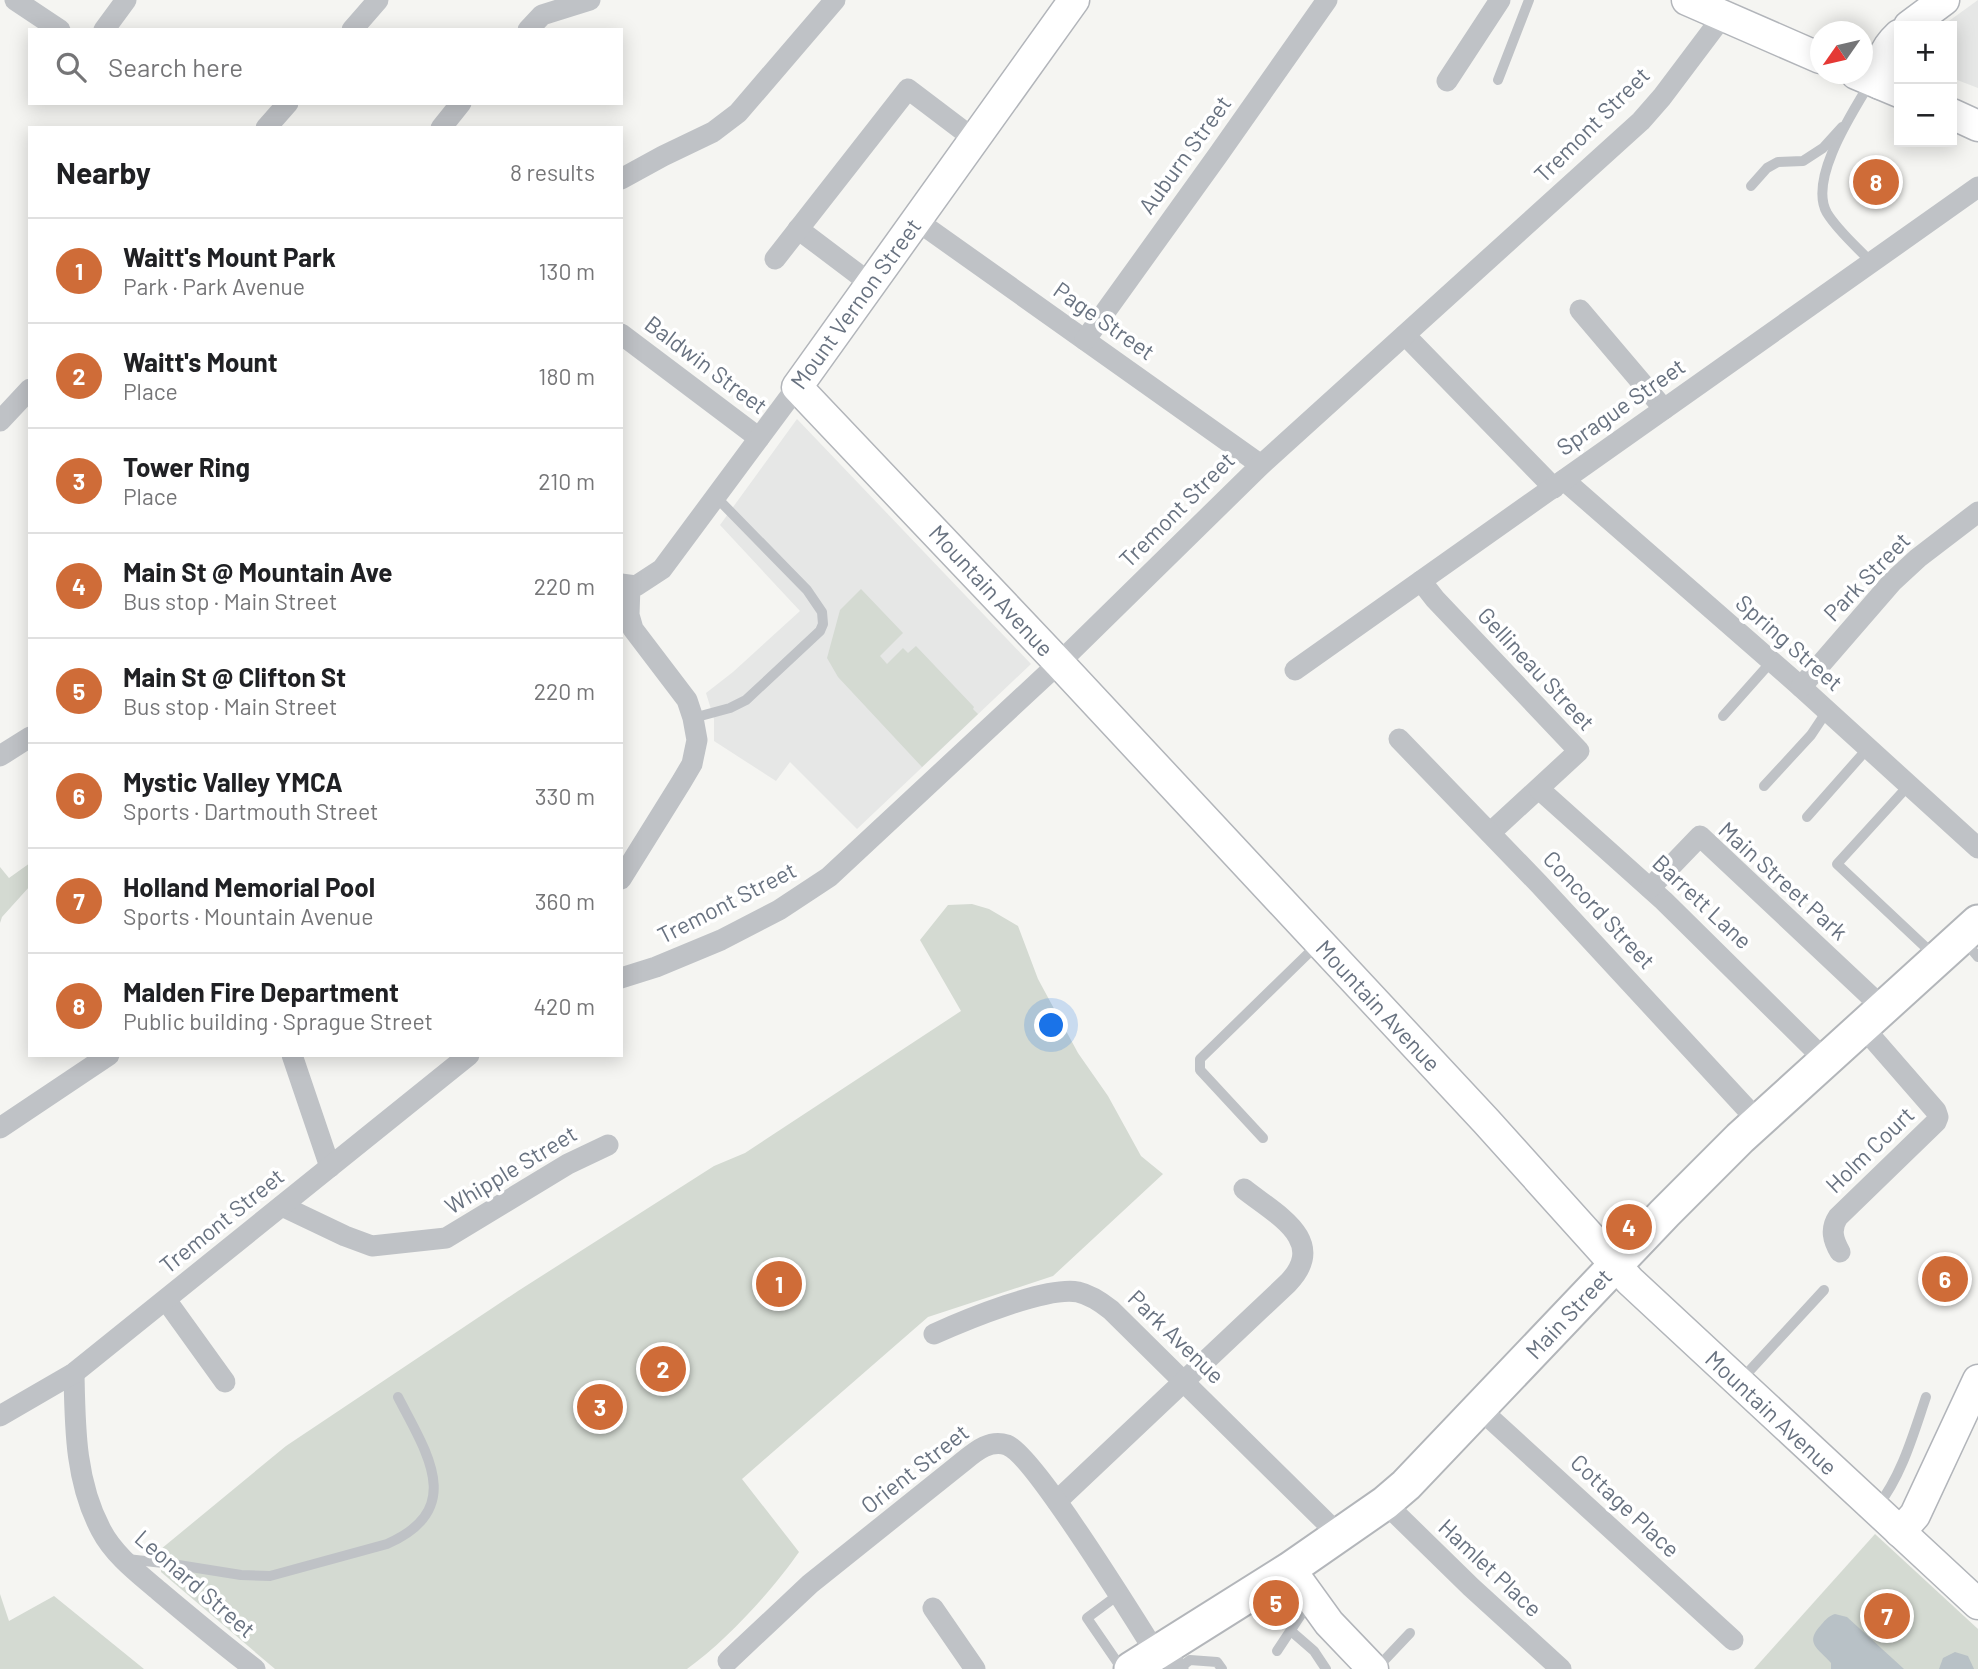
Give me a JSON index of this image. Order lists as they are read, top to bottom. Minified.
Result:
{"streets":{"main road":["Main Street"],"street":["Tremont Street","Auburn Street","Mount Vernon Street","Page Street","Baldwin Street","Sprague Street","Park Street","Mountain Avenue","Spring Street","Gellineau Street","Main Street Park","Barrett Lane","Concord Street","Holm Court","Whipple Street","Park Avenue","Orient Street","Cottage Place","Hamlet Place","Leonard Street"]},"crossings":[["Tremont Street","Page Street"],["Tremont Street","Mountain Avenue"],["Tremont Street","Spring Street"],["Tremont Street","Whipple Street"],["Tremont Street","Leonard Street"],["Auburn Street","Page Street"],["Mount Vernon Street","Page Street"],["Mount Vernon Street","Baldwin Street"],["Mount Vernon Street","Mountain Avenue"],["Sprague Street","Spring Street"],["Sprague Street","Gellineau Street"],["Park Street","Spring Street"],["Mountain Avenue","Main Street"],["Gellineau Street","Barrett Lane"],["Main Street Park","Barrett Lane"],["Main Street Park","Holm Court"],["Main Street Park","Main Street"],["Barrett Lane","Main Street"],["Concord Street","Main Street"],["Holm Court","Main Street"],["Main Street","Park Avenue"],["Main Street","Orient Street"],["Main Street","Cottage Place"],["Main Street","Hamlet Place"]],"north":"bottom left","page":{"map_buttons":["+","−"],"search":"Search here","heading":["Nearby","8 results"],"pins":["8","4","6","1","2","3","5","7"],"list":[{"mark":"1","name":"Waitt's Mount Park","note":"Park · Park Avenue","value":"130 m"},{"mark":"2","name":"Waitt's Mount","note":"Place","value":"180 m"},{"mark":"3","name":"Tower Ring","note":"Place","value":"210 m"},{"mark":"4","name":"Main St @ Mountain Ave","note":"Bus stop · Main Street","value":"220 m"},{"mark":"5","name":"Main St @ Clifton St","note":"Bus stop · Main Street","value":"220 m"},{"mark":"6","name":"Mystic Valley YMCA","note":"Sports · Dartmouth Street","value":"330 m"},{"mark":"7","name":"Holland Memorial Pool","note":"Sports · Mountain Avenue","value":"360 m"},{"mark":"8","name":"Malden Fire Department","note":"Public building · Sprague Street","value":"420 m"}]}}
